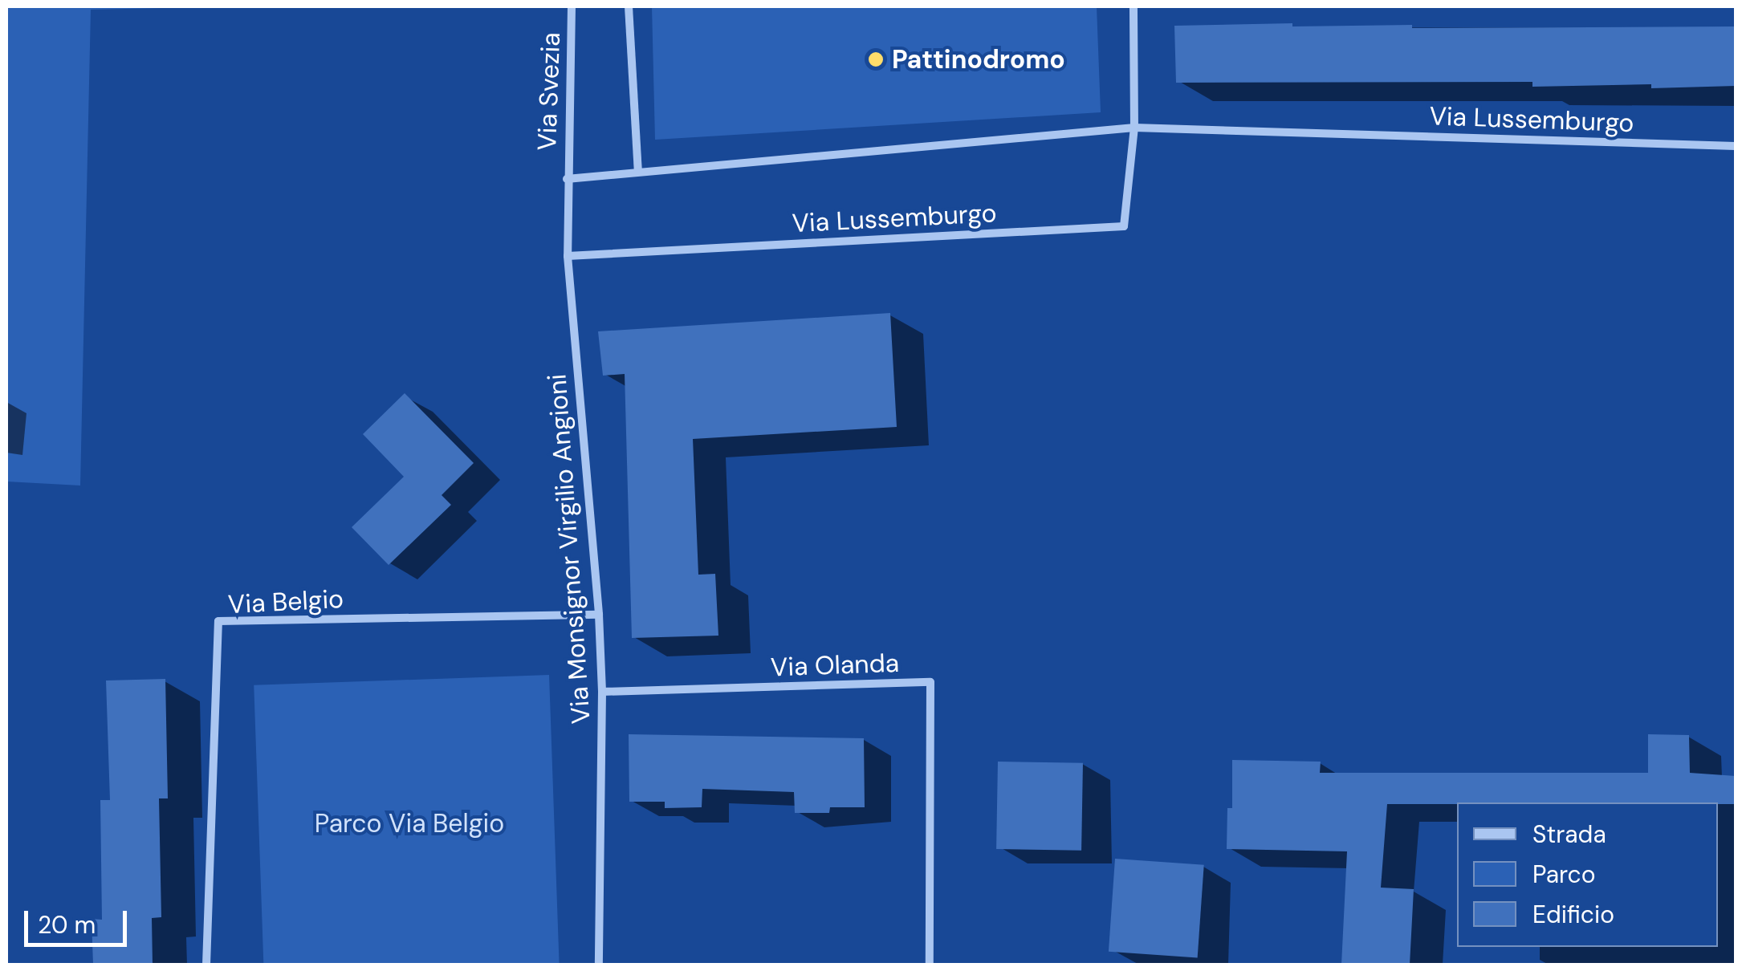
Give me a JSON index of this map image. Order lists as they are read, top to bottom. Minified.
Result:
{"streets":{"street":["Via Svezia","Via Lussemburgo","Via Monsignor Virgilio Angioni","Via Belgio","Via Olanda"]},"crossings":[["Via Svezia","Via Lussemburgo"],["Via Svezia","Via Monsignor Virgilio Angioni"],["Via Lussemburgo","Via Monsignor Virgilio Angioni"],["Via Monsignor Virgilio Angioni","Via Belgio"],["Via Monsignor Virgilio Angioni","Via Olanda"]],"parks":["Parco Via Belgio"],"places":["Pattinodromo"],"legend":["Strada","Parco","Edificio"],"scale_bar":"20 m"}
